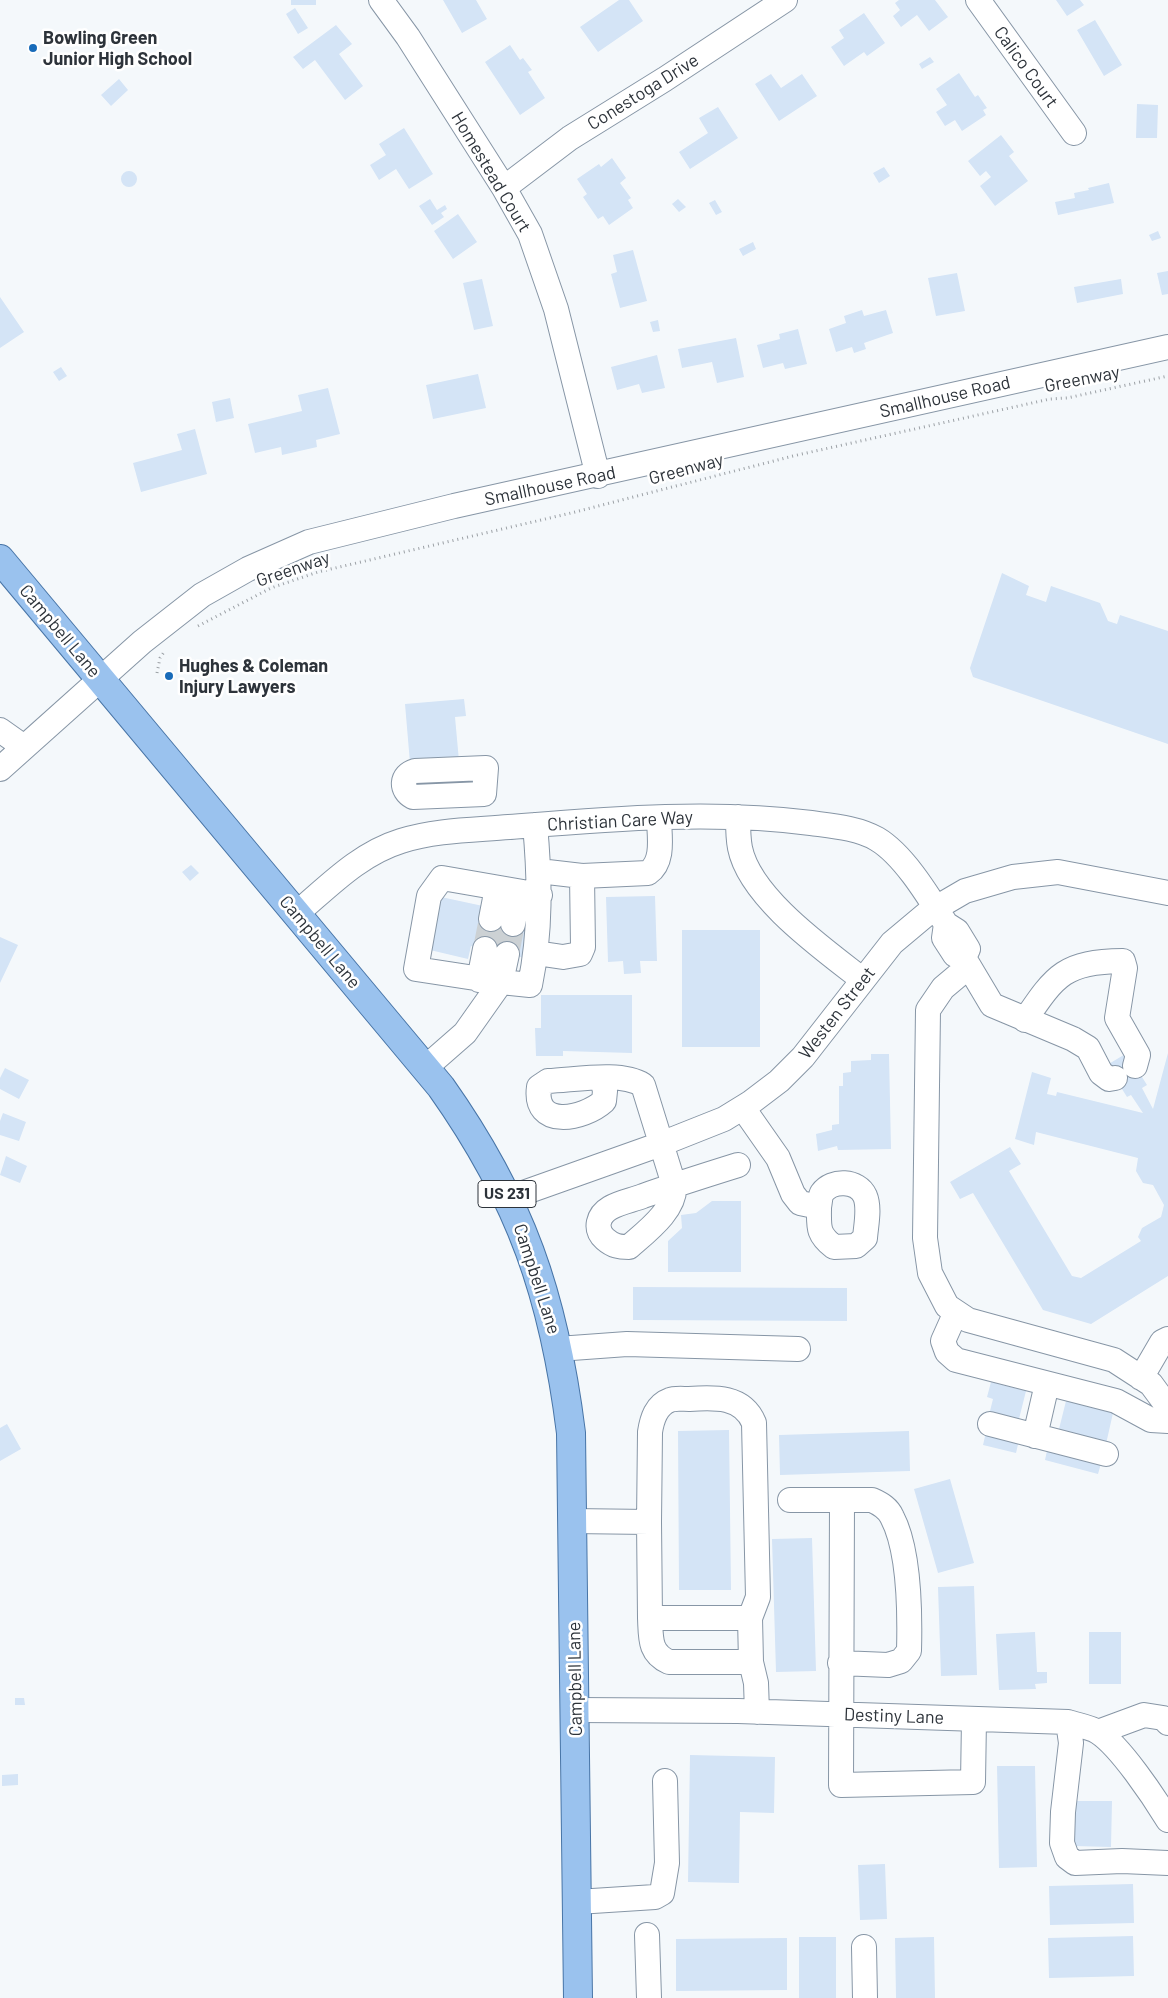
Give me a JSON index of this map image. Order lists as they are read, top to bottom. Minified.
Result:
{"streets":{"main road":["Campbell Lane","US 231"],"street":["Calico Court","Conestoga Drive","Homestead Court","Smallhouse Road","Christian Care Way","Westen Street","Destiny Lane"],"path":["Greenway"]},"crossings":[["Conestoga Drive","Homestead Court"],["Homestead Court","Smallhouse Road"],["Smallhouse Road","Campbell Lane"],["Campbell Lane","Christian Care Way"],["Campbell Lane","Westen Street"],["Campbell Lane","Destiny Lane"],["Christian Care Way","Westen Street"]],"places":["Bowling Green Junior High School","Hughes & Coleman Injury Lawyers"]}
